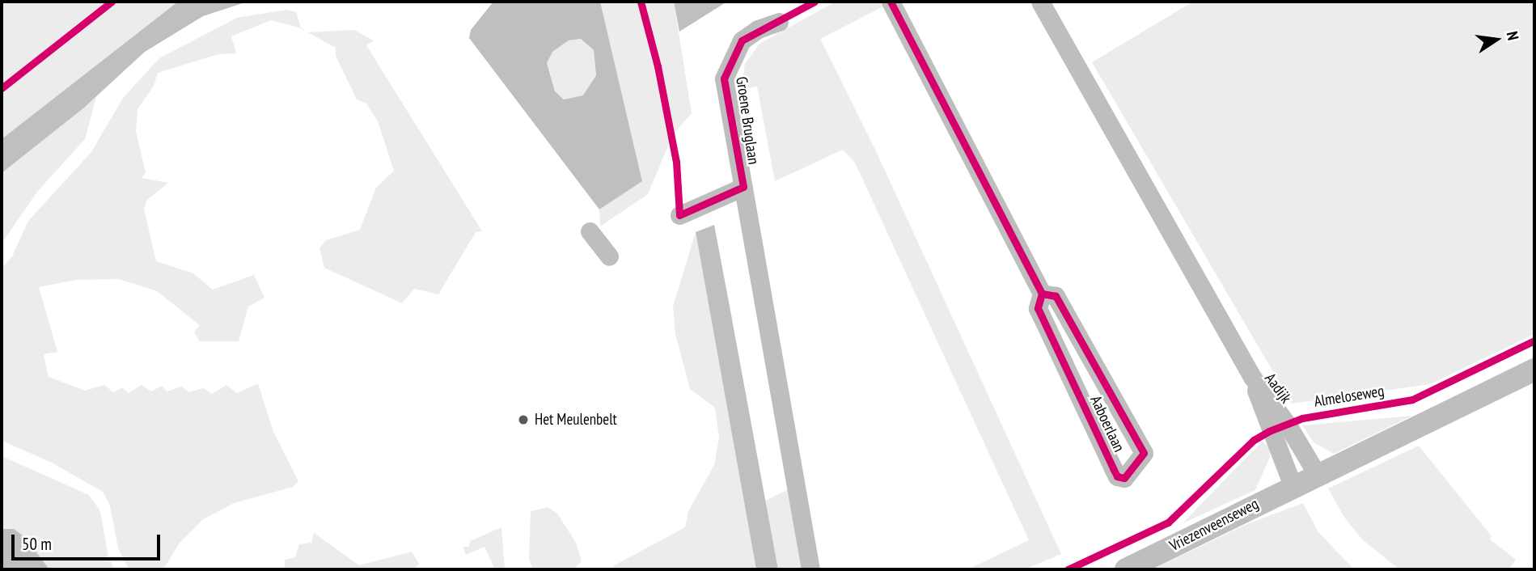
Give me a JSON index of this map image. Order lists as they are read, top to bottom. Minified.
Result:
{"streets":{"street":["Groene Bruglaan","Aadijk","Aaboerlaan","Vriezenveenseweg"],"cycle path":["Almeloseweg"]},"crossings":[["Aadijk","Vriezenveenseweg"]],"places":["Het Meulenbelt"],"scale_bar":"50 m","north":"right"}
